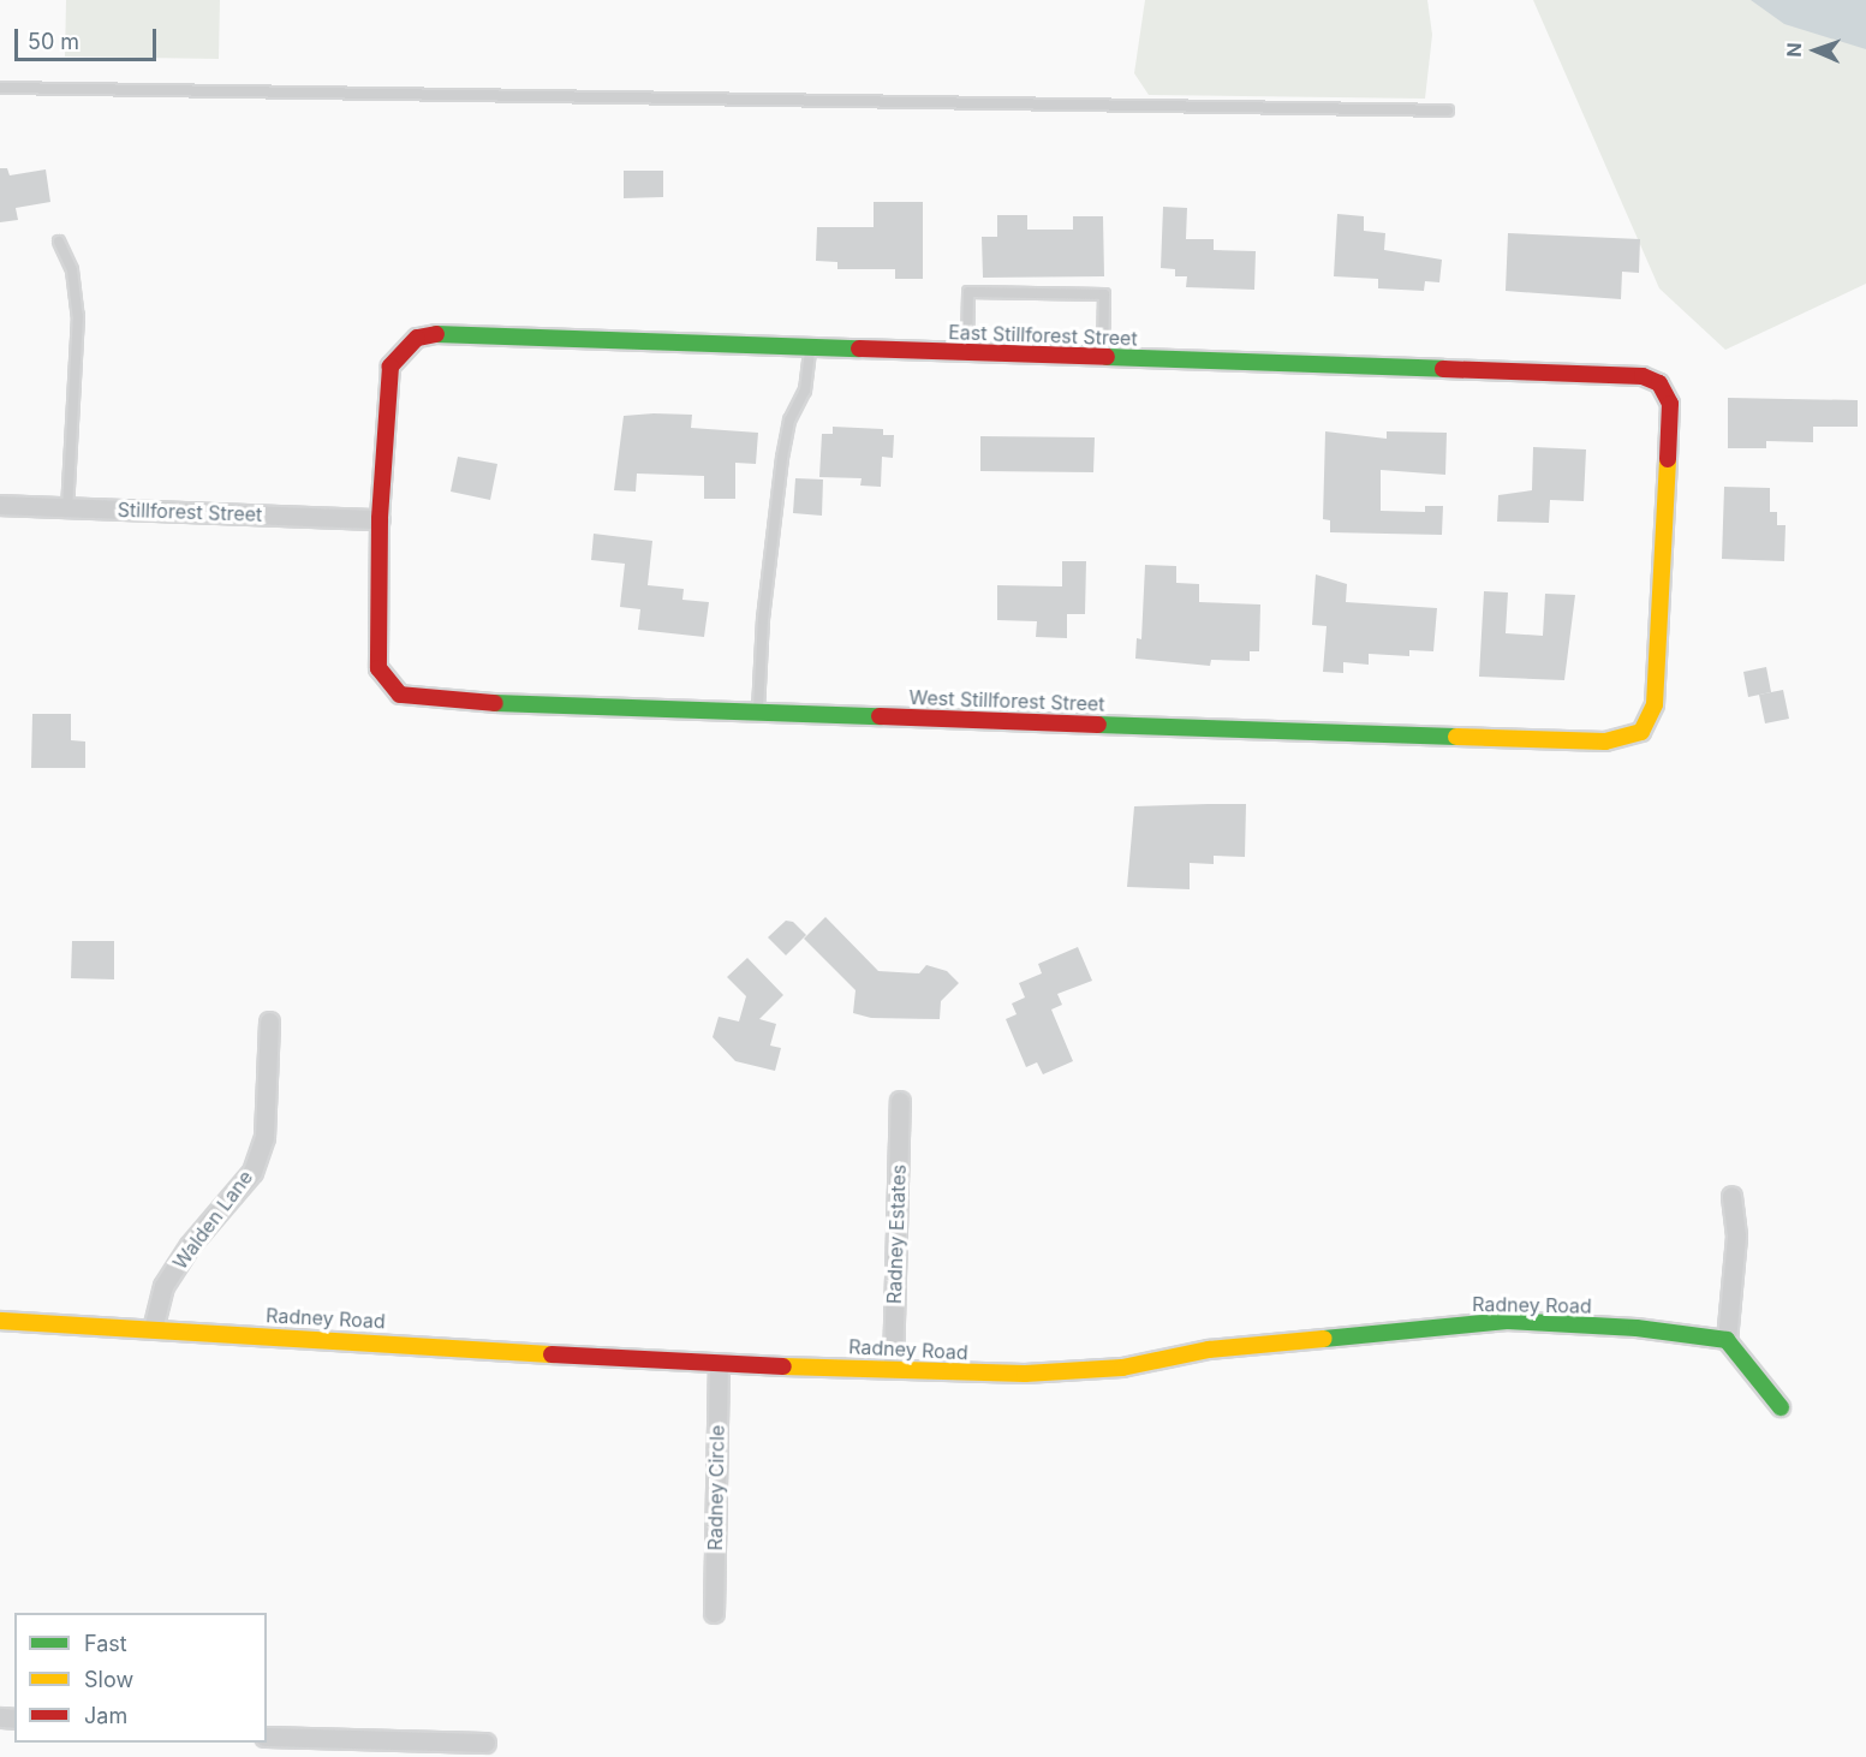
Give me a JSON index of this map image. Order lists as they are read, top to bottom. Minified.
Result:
{"streets":{"street":["East Stillforest Street","Stillforest Street","West Stillforest Street","Walden Lane","Radney Estates","Radney Road","Radney Circle"]},"crossings":[["East Stillforest Street","Stillforest Street"],["East Stillforest Street","West Stillforest Street"],["Stillforest Street","West Stillforest Street"],["Walden Lane","Radney Road"],["Radney Estates","Radney Road"],["Radney Road","Radney Circle"]],"legend":["Fast","Slow","Jam"],"scale_bar":"50 m","north":"left"}
